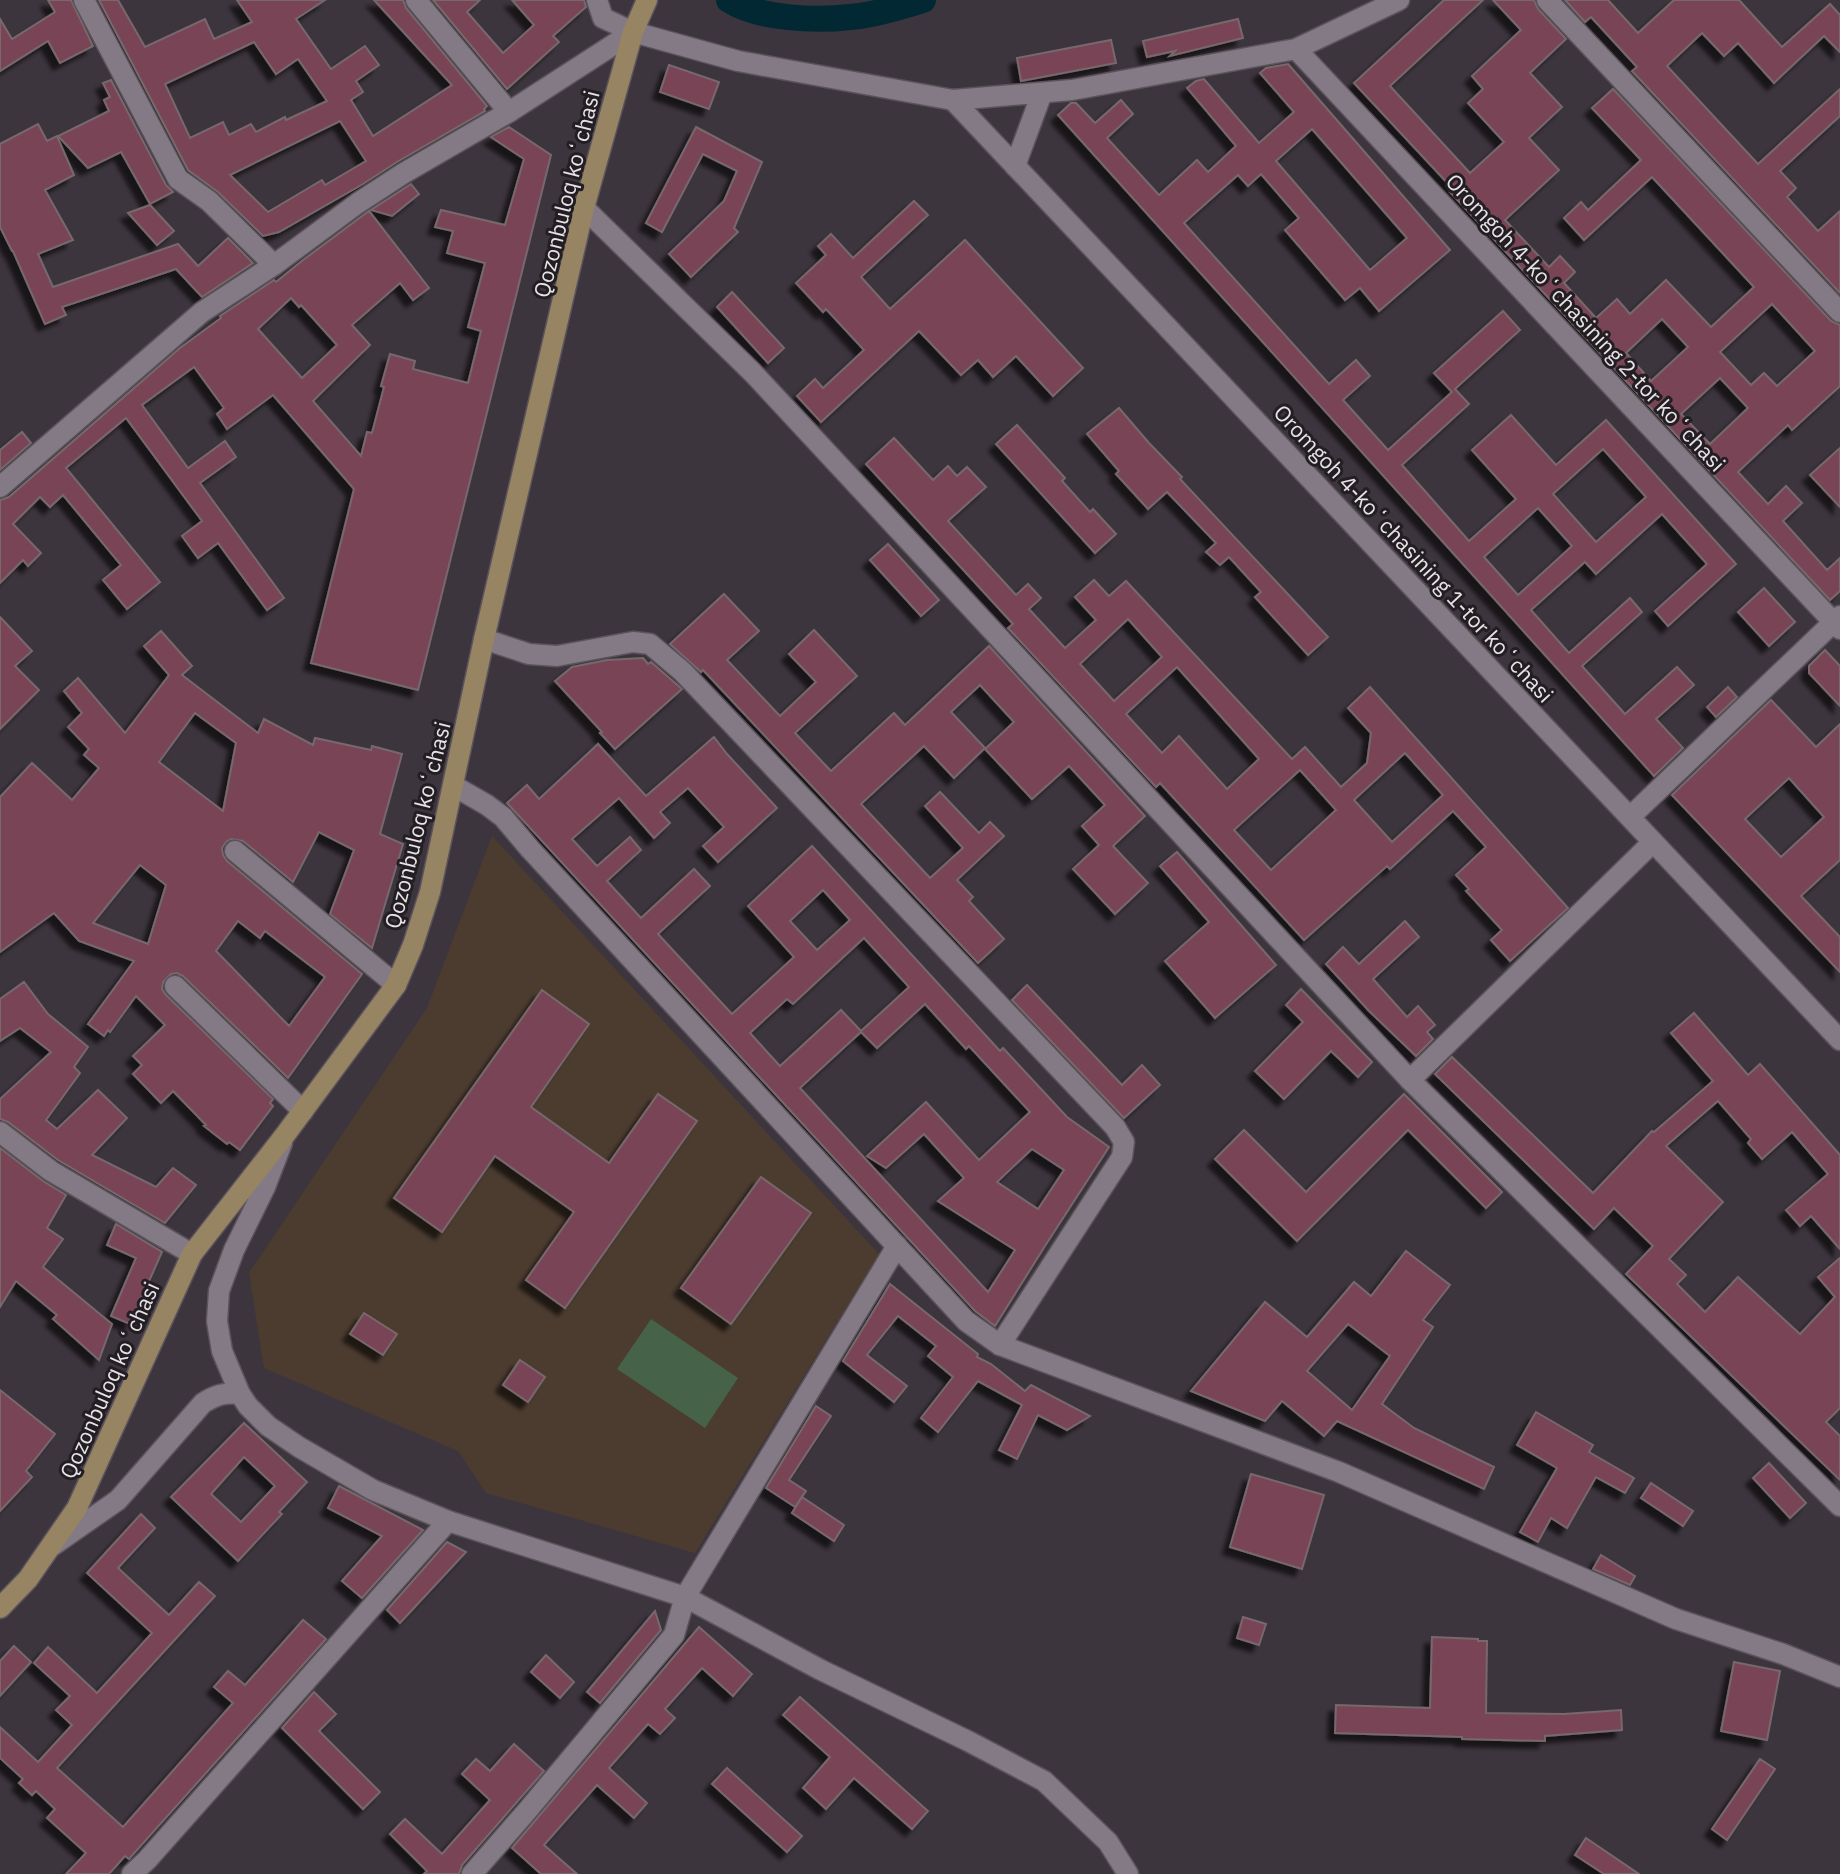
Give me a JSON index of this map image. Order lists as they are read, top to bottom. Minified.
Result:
{"streets":{"main road":["Qozonbuloq koʻchasi"],"street":["Oromgoh 4-koʻchasining 2-tor koʻchasi","Oromgoh 4-koʻchasining 1-tor koʻchasi"]}}
